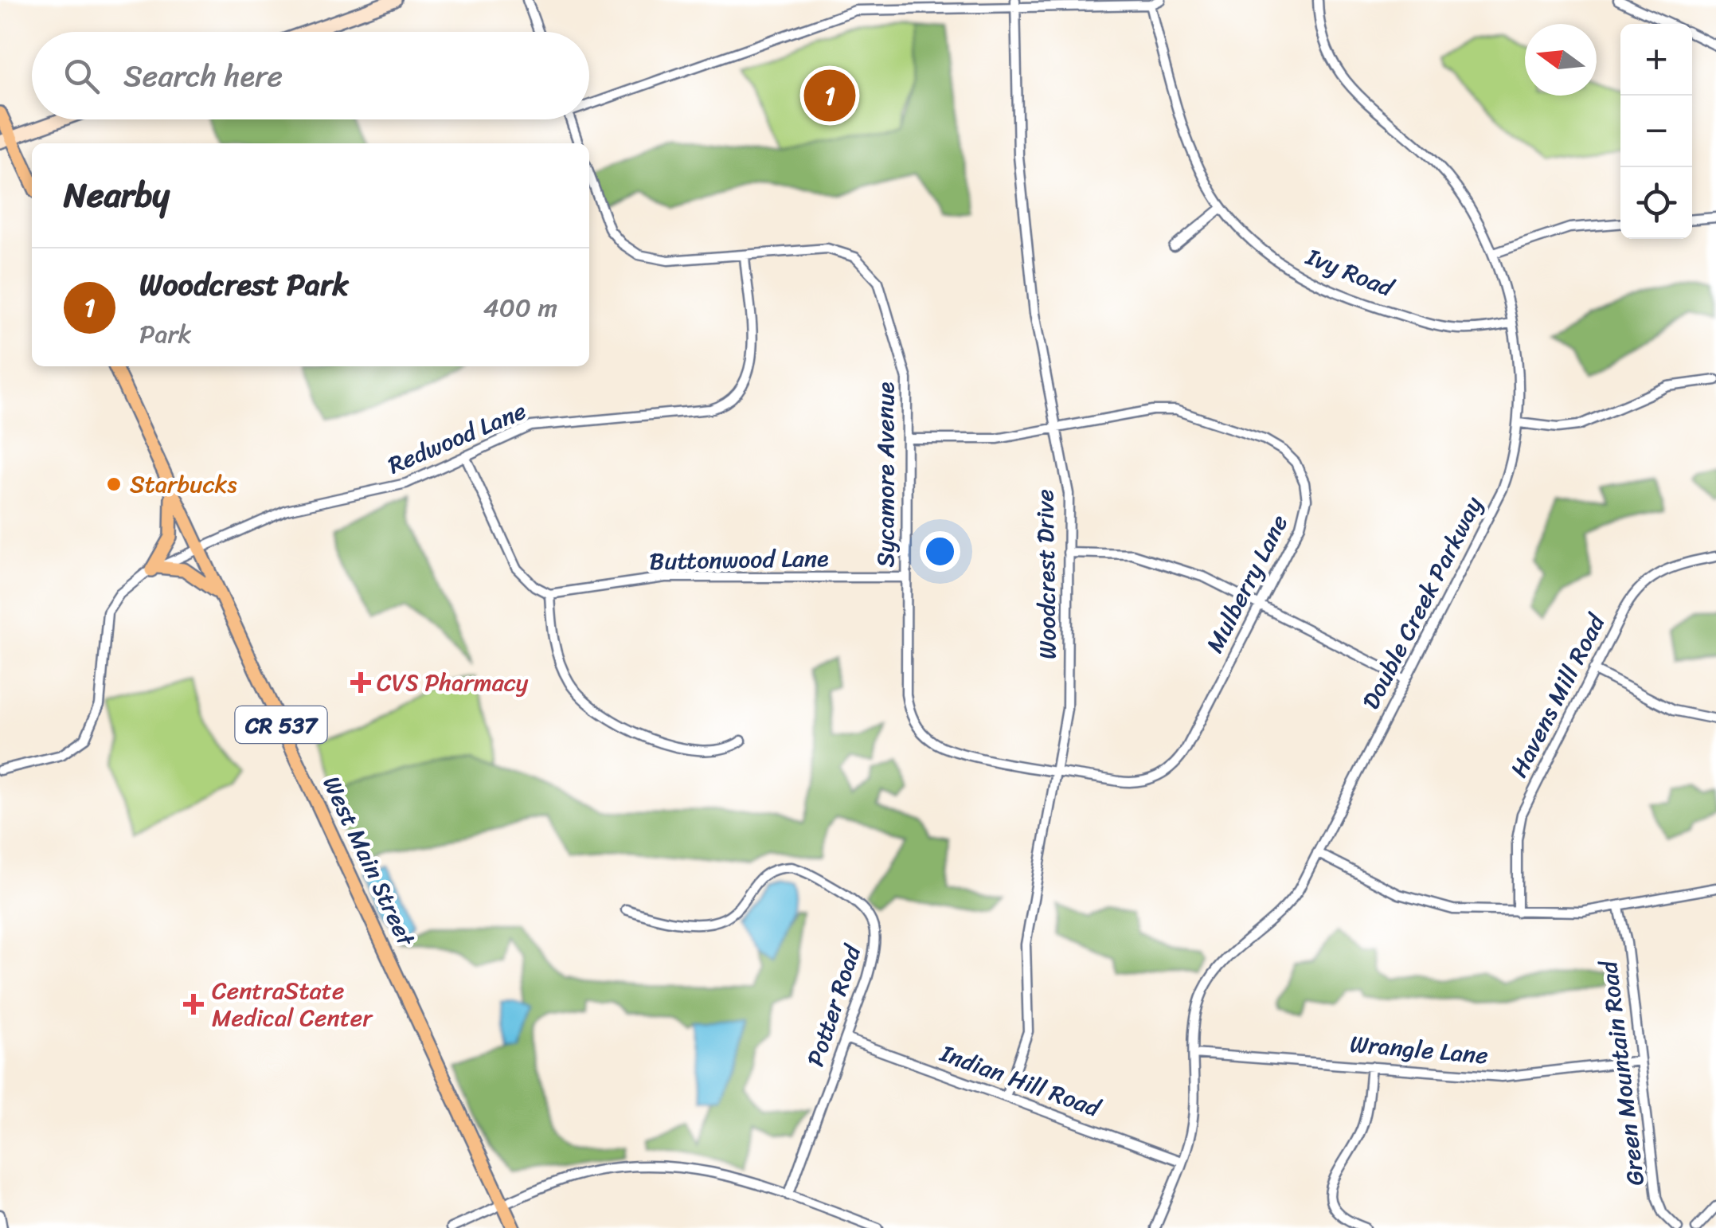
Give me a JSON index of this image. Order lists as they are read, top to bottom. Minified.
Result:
{"streets":{"main road":["CR 537","West Main Street"],"street":["Ivy Road","Redwood Lane","Sycamore Avenue","Buttonwood Lane","Woodcrest Drive","Mulberry Lane","Double Creek Parkway","Havens Mill Road","Potter Road","Wrangle Lane","Green Mountain Road","Indian Hill Road"]},"crossings":[["Ivy Road","Double Creek Parkway"],["Redwood Lane","Sycamore Avenue"],["Redwood Lane","West Main Street"],["Sycamore Avenue","Buttonwood Lane"],["Sycamore Avenue","Woodcrest Drive"],["Sycamore Avenue","Mulberry Lane"],["Woodcrest Drive","Mulberry Lane"],["Woodcrest Drive","Indian Hill Road"],["Double Creek Parkway","Wrangle Lane"],["Double Creek Parkway","Indian Hill Road"],["CR 537","West Main Street"],["Potter Road","Indian Hill Road"],["Wrangle Lane","Green Mountain Road"]],"places":{"other":["Starbucks"],"health":["CVS Pharmacy","CentraState Medical Center"]},"north":"left","page":{"map_buttons":["+","−"],"search":"Search here","pins":"1","heading":"Nearby","list":[{"mark":"1","name":"Woodcrest Park","note":"Park","value":"400 m"}]}}
